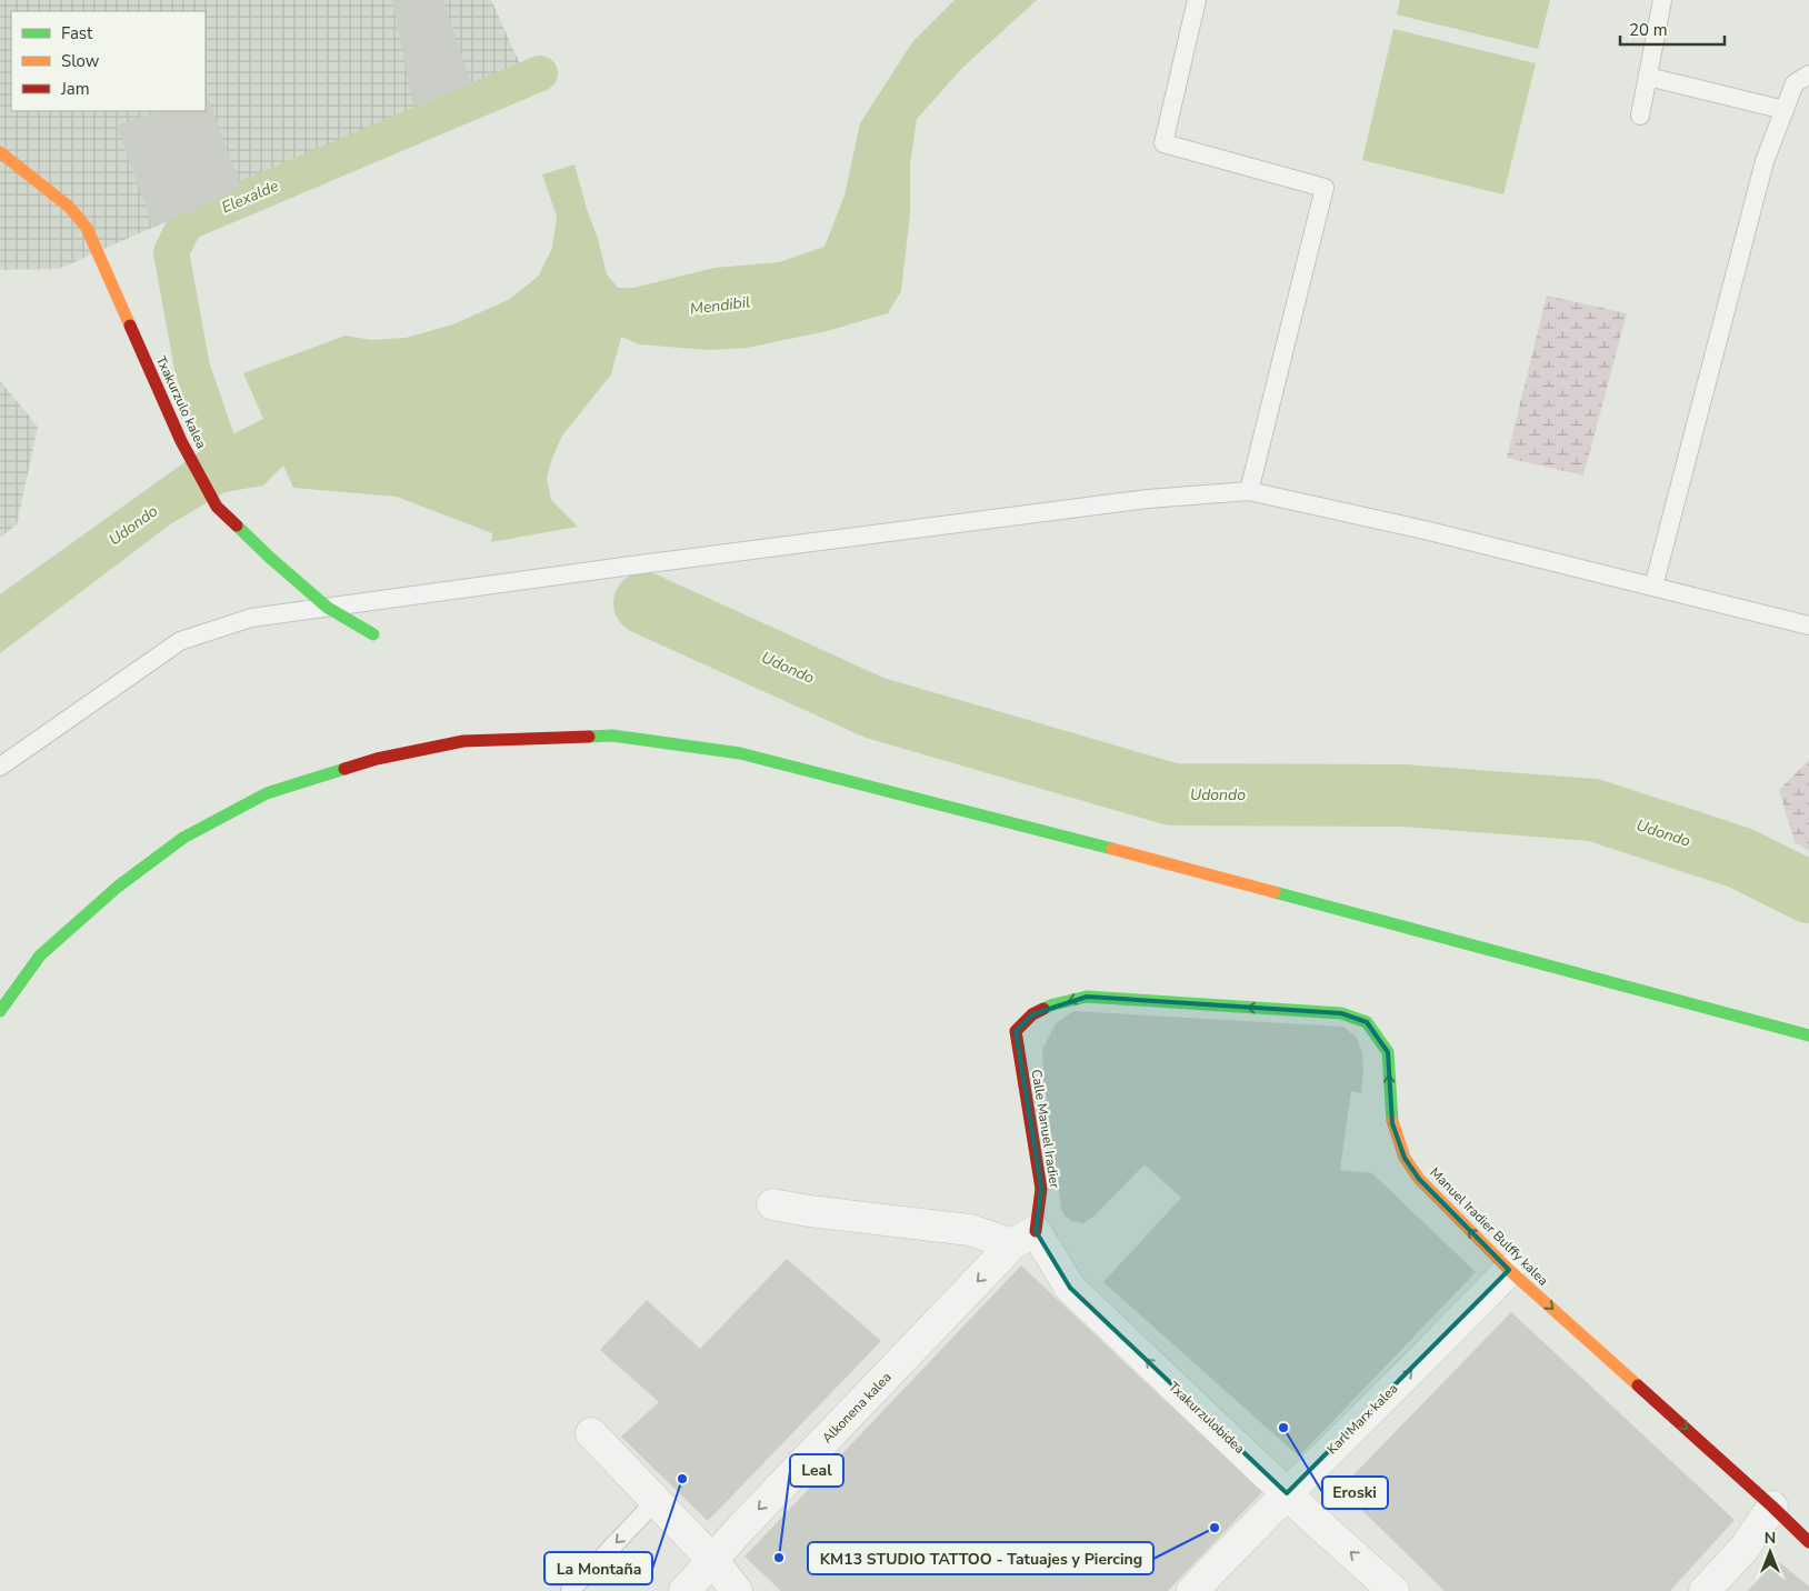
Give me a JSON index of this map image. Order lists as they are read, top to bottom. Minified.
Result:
{"streets":{"main road":["Txakurzulo kalea","Calle Manuel Iradier","Manuel Iradier Bulffy kalea"],"street":["Alkonena kalea","Txakurzulobidea","Karl Marx kalea"]},"crossings":[["Calle Manuel Iradier","Manuel Iradier Bulffy kalea"],["Calle Manuel Iradier","Alkonena kalea"],["Calle Manuel Iradier","Txakurzulobidea"],["Manuel Iradier Bulffy kalea","Karl Marx kalea"],["Alkonena kalea","Txakurzulobidea"],["Txakurzulobidea","Karl Marx kalea"]],"one_way":["Alkonena kalea","Txakurzulobidea","Karl Marx kalea"],"water":["Elexalde","Mendibil","Udondo"],"places":["Eroski","La Montaña","KM13 STUDIO TATTOO - Tatuajes y Piercing","Leal"],"legend":["Fast","Slow","Jam"],"scale_bar":"20 m","north":"top"}
